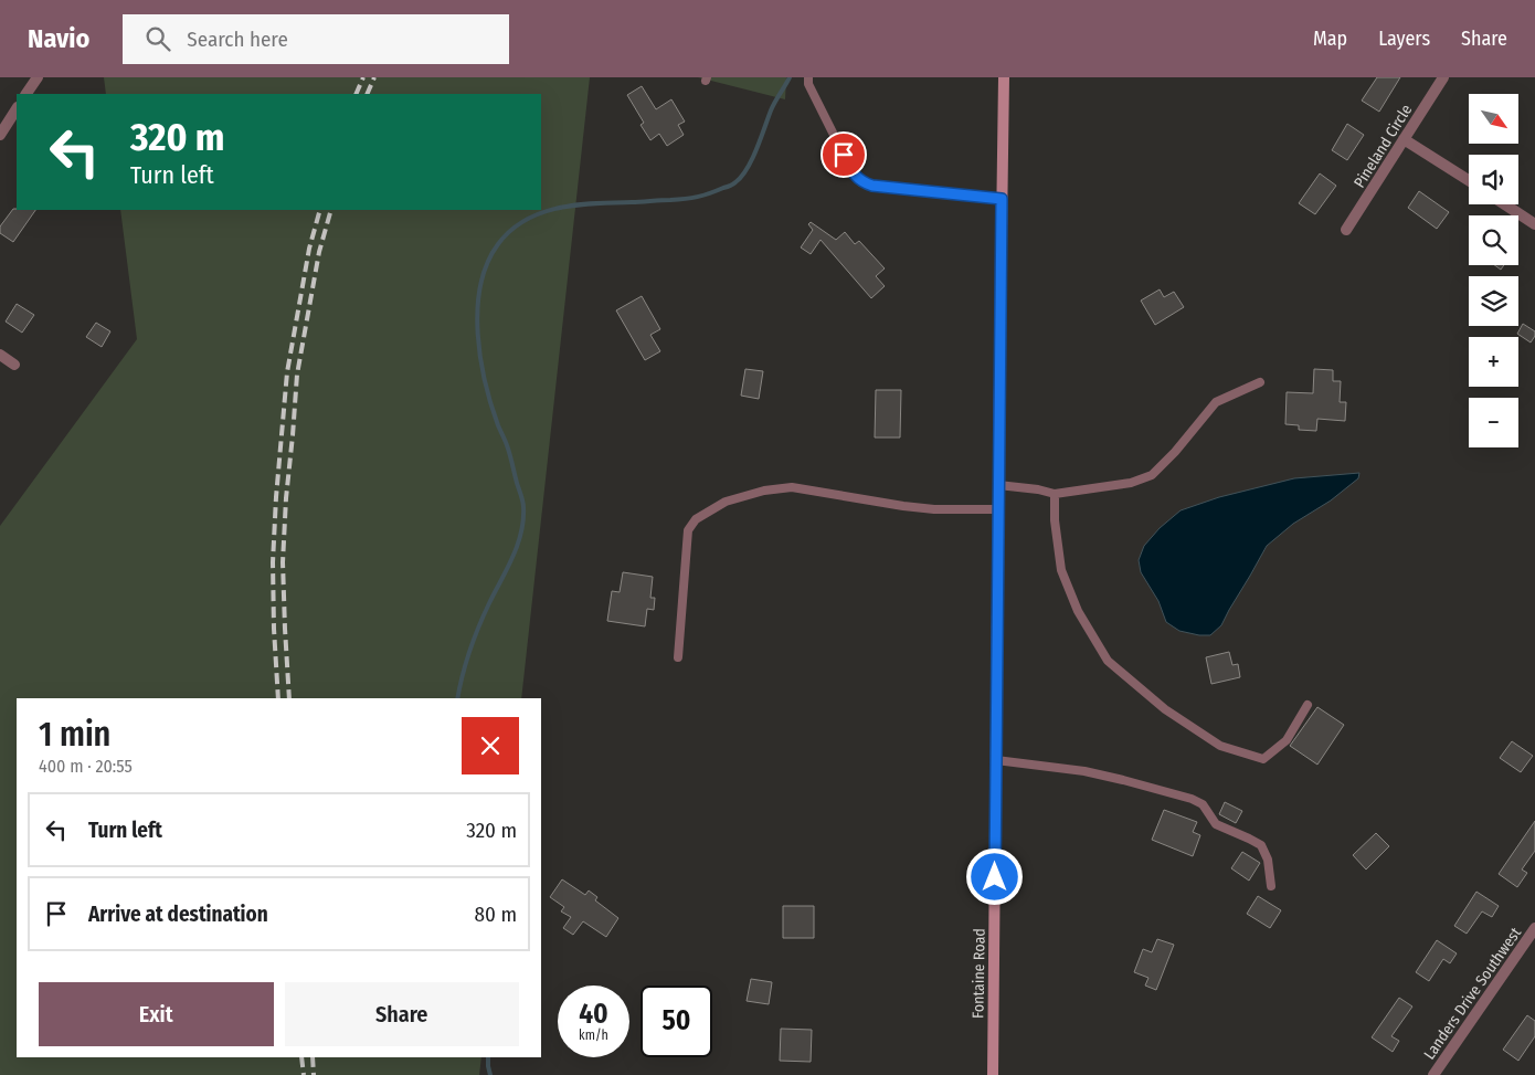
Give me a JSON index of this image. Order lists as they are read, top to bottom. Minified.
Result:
{"streets":{"main road":["Fontaine Road"],"street":["Pineland Circle","Landers Drive Southwest"]},"north":"bottom right","page":{"header":"Navio","search":"Search here","nav":["Map","Layers","Share"],"map_buttons":["+","−"],"turn":["320 m","Turn left"],"heading":["1 min","400 m · 20:55"],"list":[{"name":"Turn left","value":"320 m"},{"name":"Arrive at destination","value":"80 m"}],"buttons":["Exit","Share"],"speed":"40 km/h","limit":"50"}}
